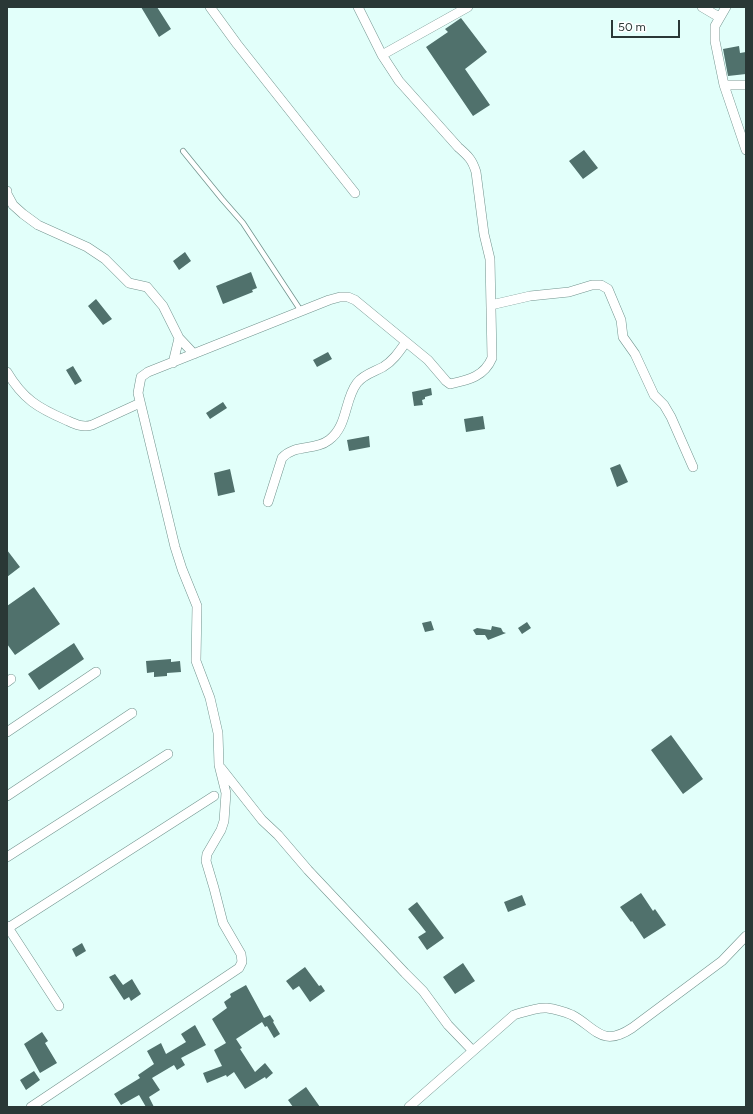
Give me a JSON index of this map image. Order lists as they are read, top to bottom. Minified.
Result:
{"scale_bar":"50 m"}
